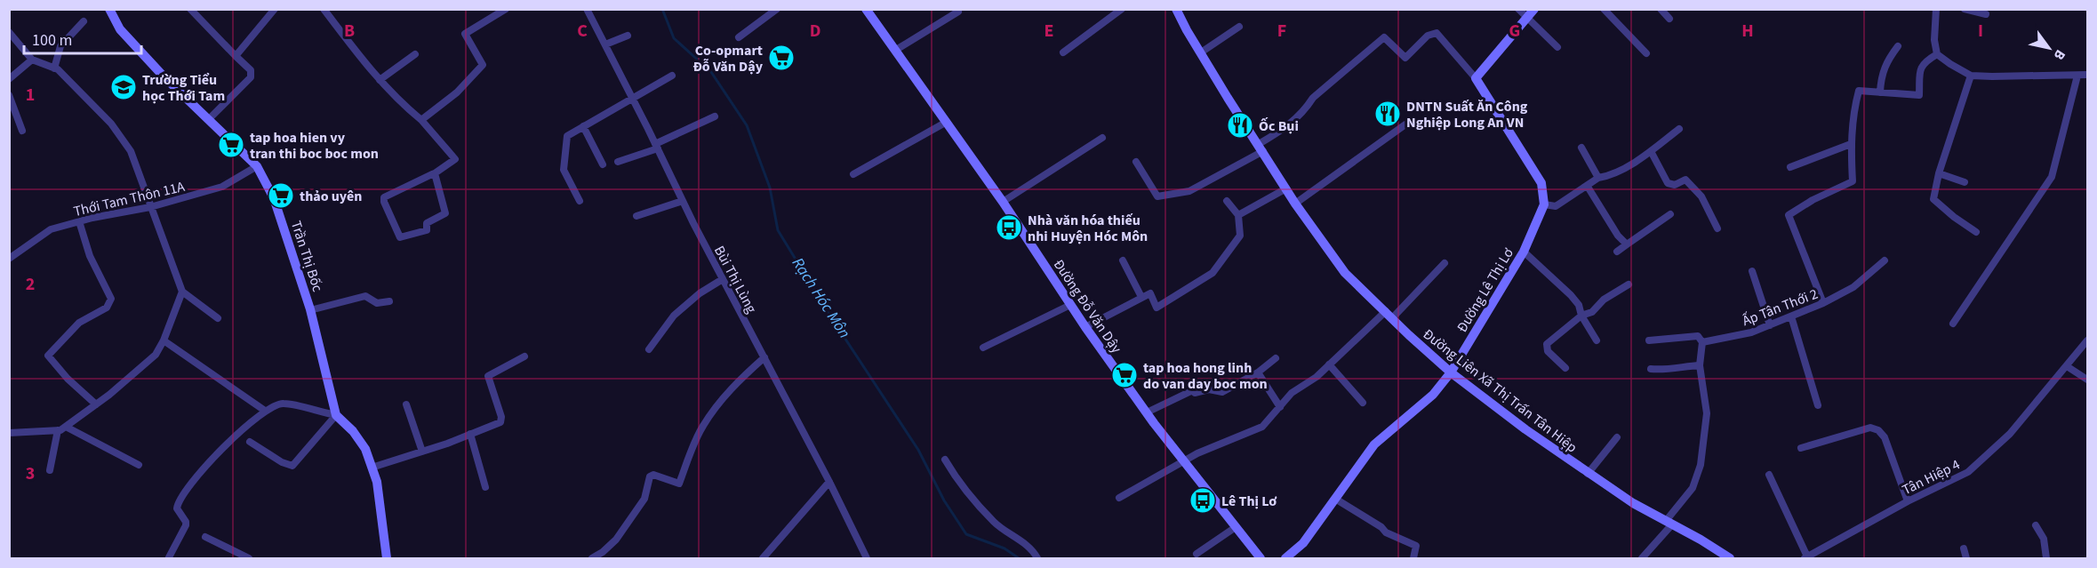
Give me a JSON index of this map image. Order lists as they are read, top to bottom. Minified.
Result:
{"streets":{"street":["Thới Tam Thôn 11A","Trần Thị Bốc","Bùi Thị Lùng","Đường Lê Thị Lơ","Đường Đỗ Văn Dậy","Ấp Tân Thới 2","Đường Liên Xã Thị Trấn Tân Hiệp","Tân Hiệp 4"]},"crossings":[["Thới Tam Thôn 11A","Trần Thị Bốc"],["Đường Lê Thị Lơ","Đường Liên Xã Thị Trấn Tân Hiệp"]],"water":["Rạch Hóc Môn"],"places":{"supermarket":["Co-opmart Đỗ Văn Dậy","tap hoa hien vy tran thi boc boc mon","thảo uyên","tap hoa hong linh do van day boc mon"],"school or university":["Trường Tiểu học Thới Tam"],"restaurant":["DNTN Suất Ăn Công Nghiệp Long An VN","Ốc Bụi"],"bus stop":["Nhà văn hóa thiếu nhi Huyện Hóc Môn","Lê Thị Lơ"]},"scale_bar":"100 m","north":"bottom right","grid":{"columns":["B","C","D","E","F","G","H","I"],"rows":["1","2","3"]}}
